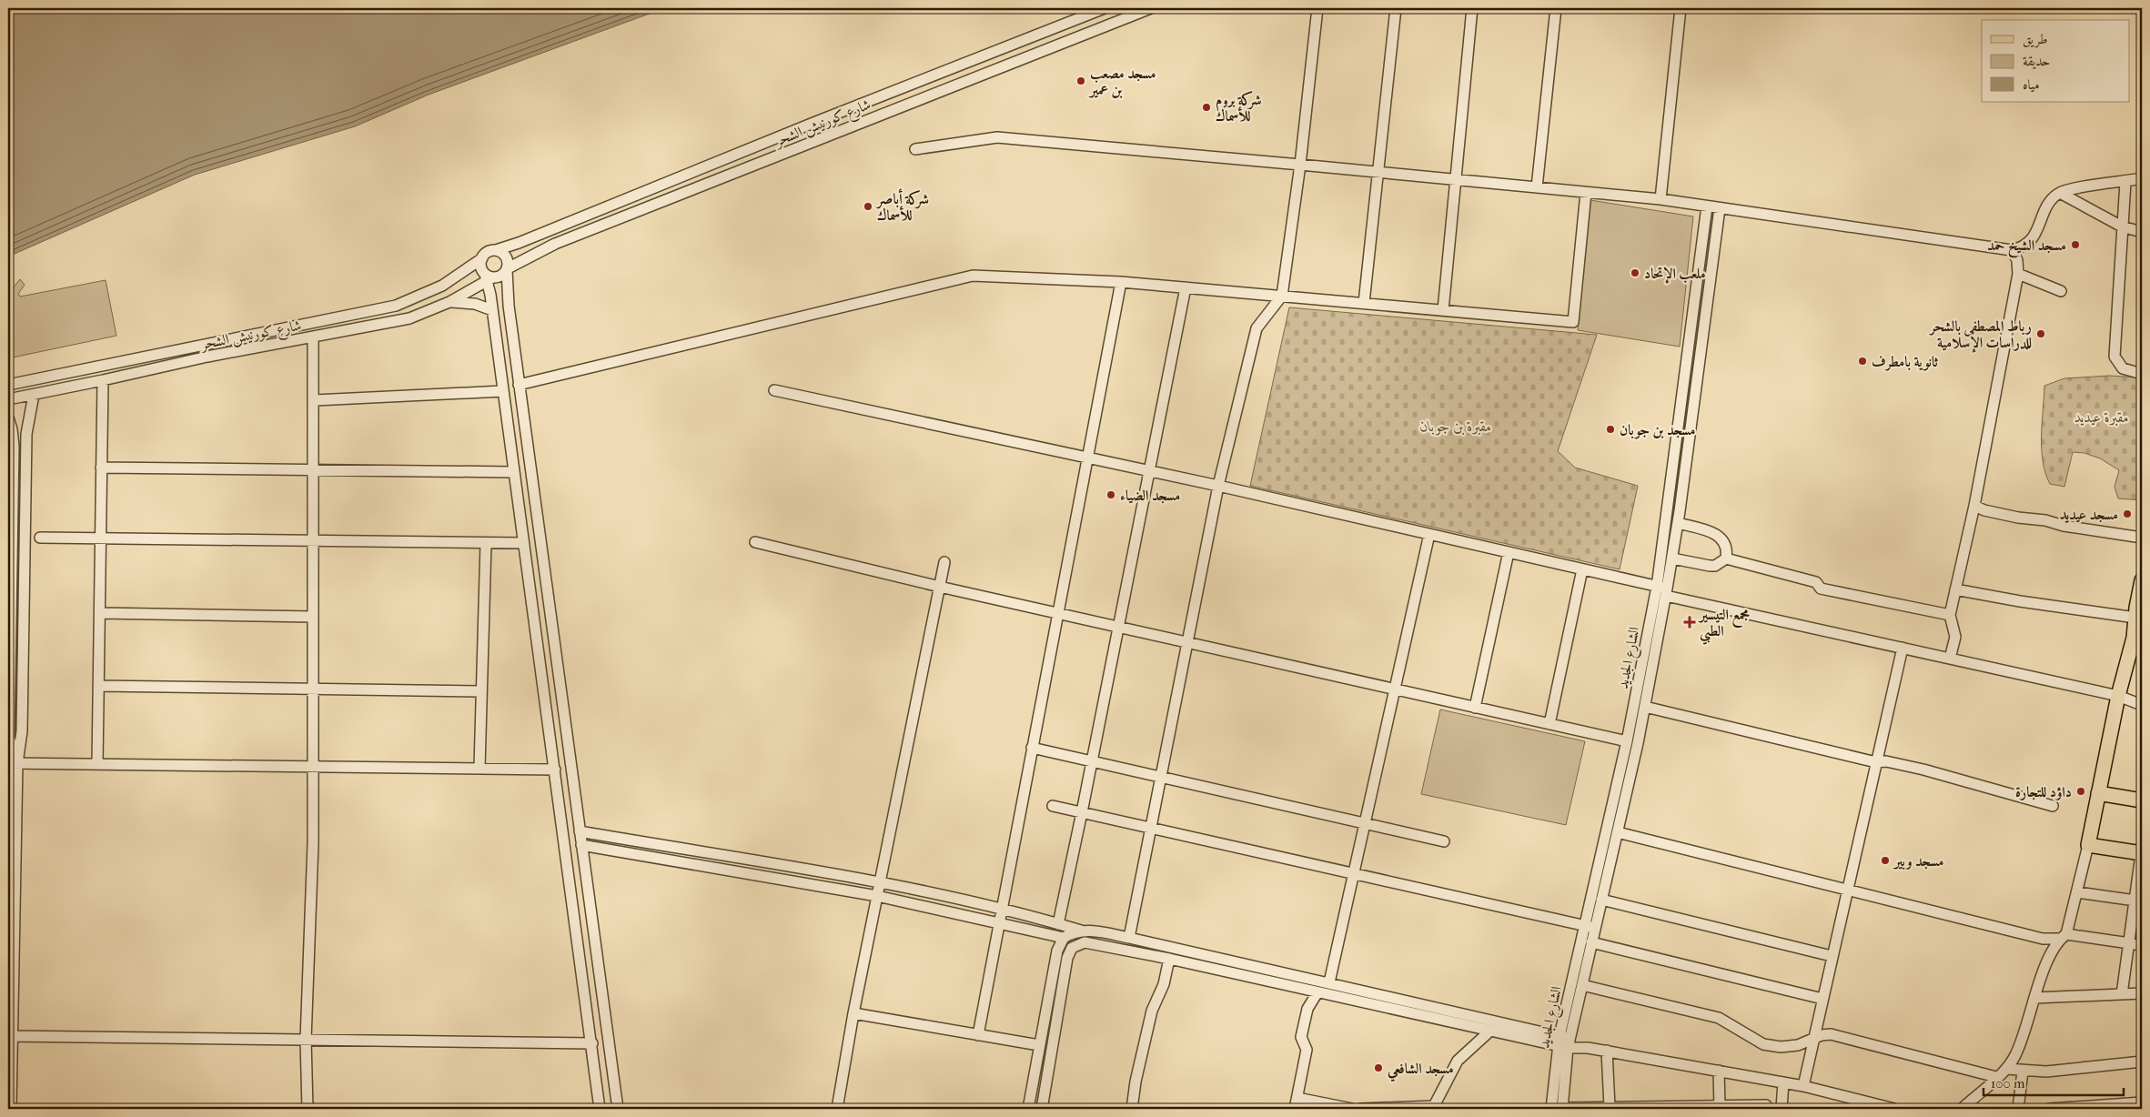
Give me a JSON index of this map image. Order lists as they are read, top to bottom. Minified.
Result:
{"streets":{"street":["شارع كورنيش الشحر","الشارع الجديد"]},"parks":["مقبرة عيديد","مقبرة بن جوبان"],"places":{"other":["مسجد مصعب بن عمير","شركة بروم للأسماك","شركة أباصر للأسماك","مسجد الشيخ حمد","ملعب الإتحاد","رباط المصطفى بالشحر للدراسات الإسلامية","ثانوية بامطرف","مسجد بن جوبان","مسجد الضياء","مسجد عيديد","داؤد للتجارة","مسجد وبير","مسجد الشافعي"],"health":["مجمع التيسير الطبي"]},"legend":["طريق","حديقة","مياه"],"scale_bar":"100 m"}
